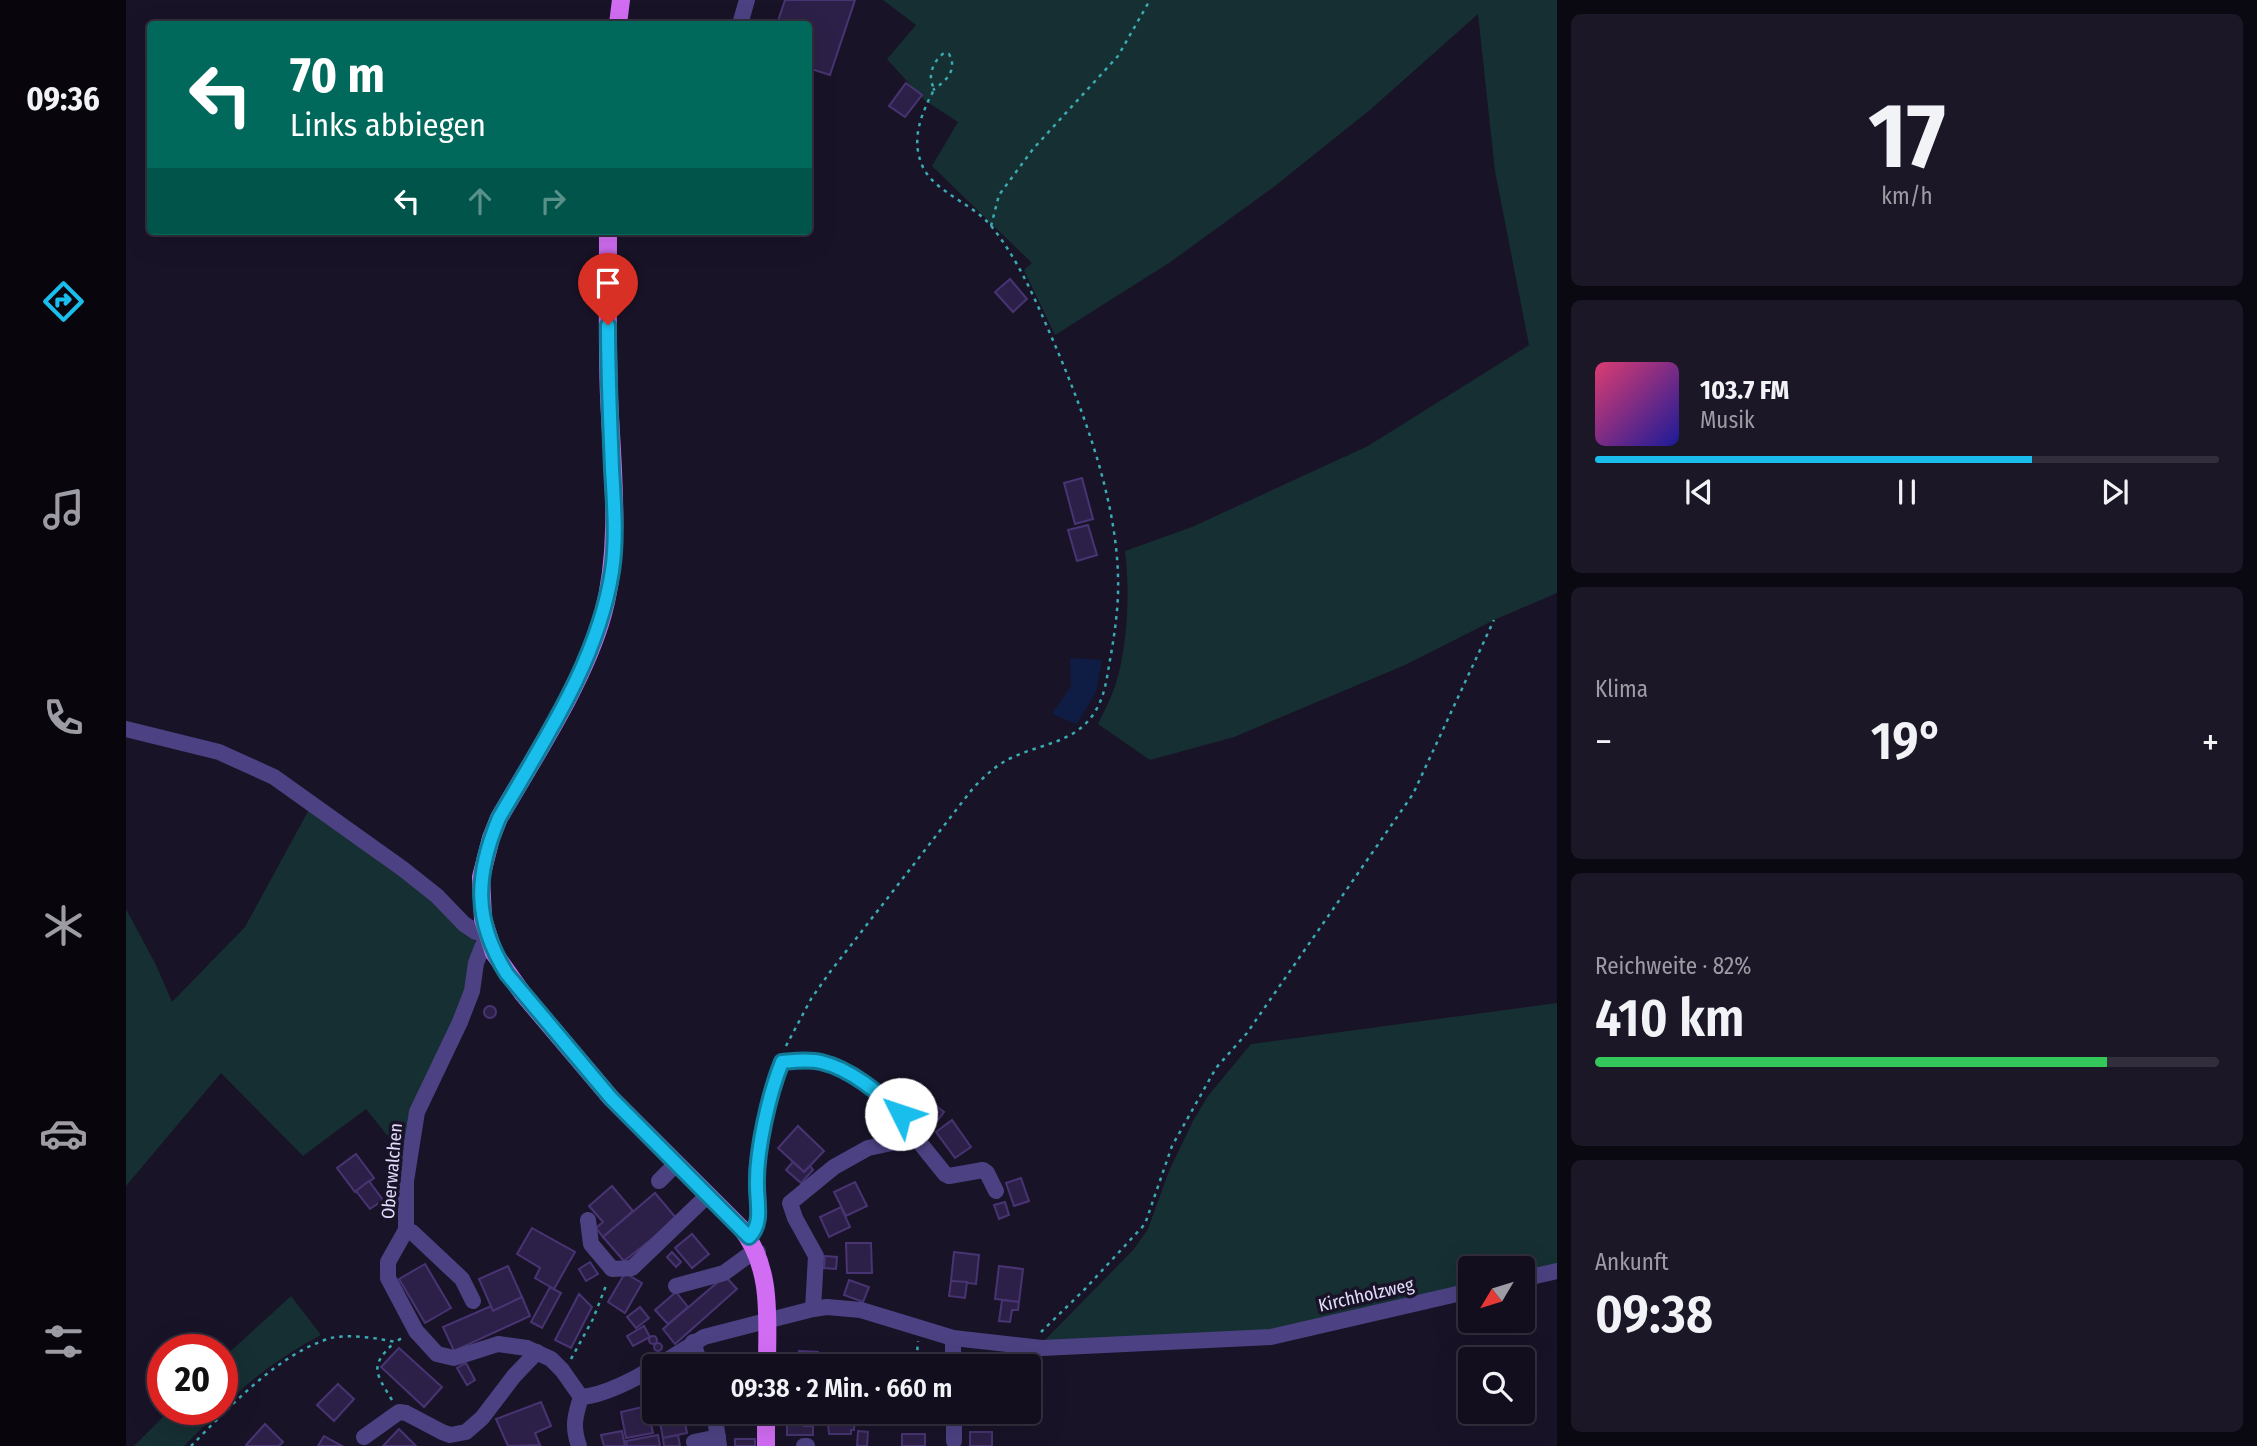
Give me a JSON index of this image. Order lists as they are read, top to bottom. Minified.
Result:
{"streets":{"street":["Oberwalchen","Kirchholzweg"]},"crossings":[["Oberwalchen","Kirchholzweg"]],"north":"bottom left","page":{"tabs":"09:36","tile":[["17","km/h"],"Klima",["Reichweite · 82%","410 km"],["Ankunft","09:38"]],"turn":["70 m","Links abbiegen"],"song":["103.7 FM","Musik"],"heat":["−","19°","+"],"limit":"20","trip":"09:38 · 2 Min. · 660 m"}}
